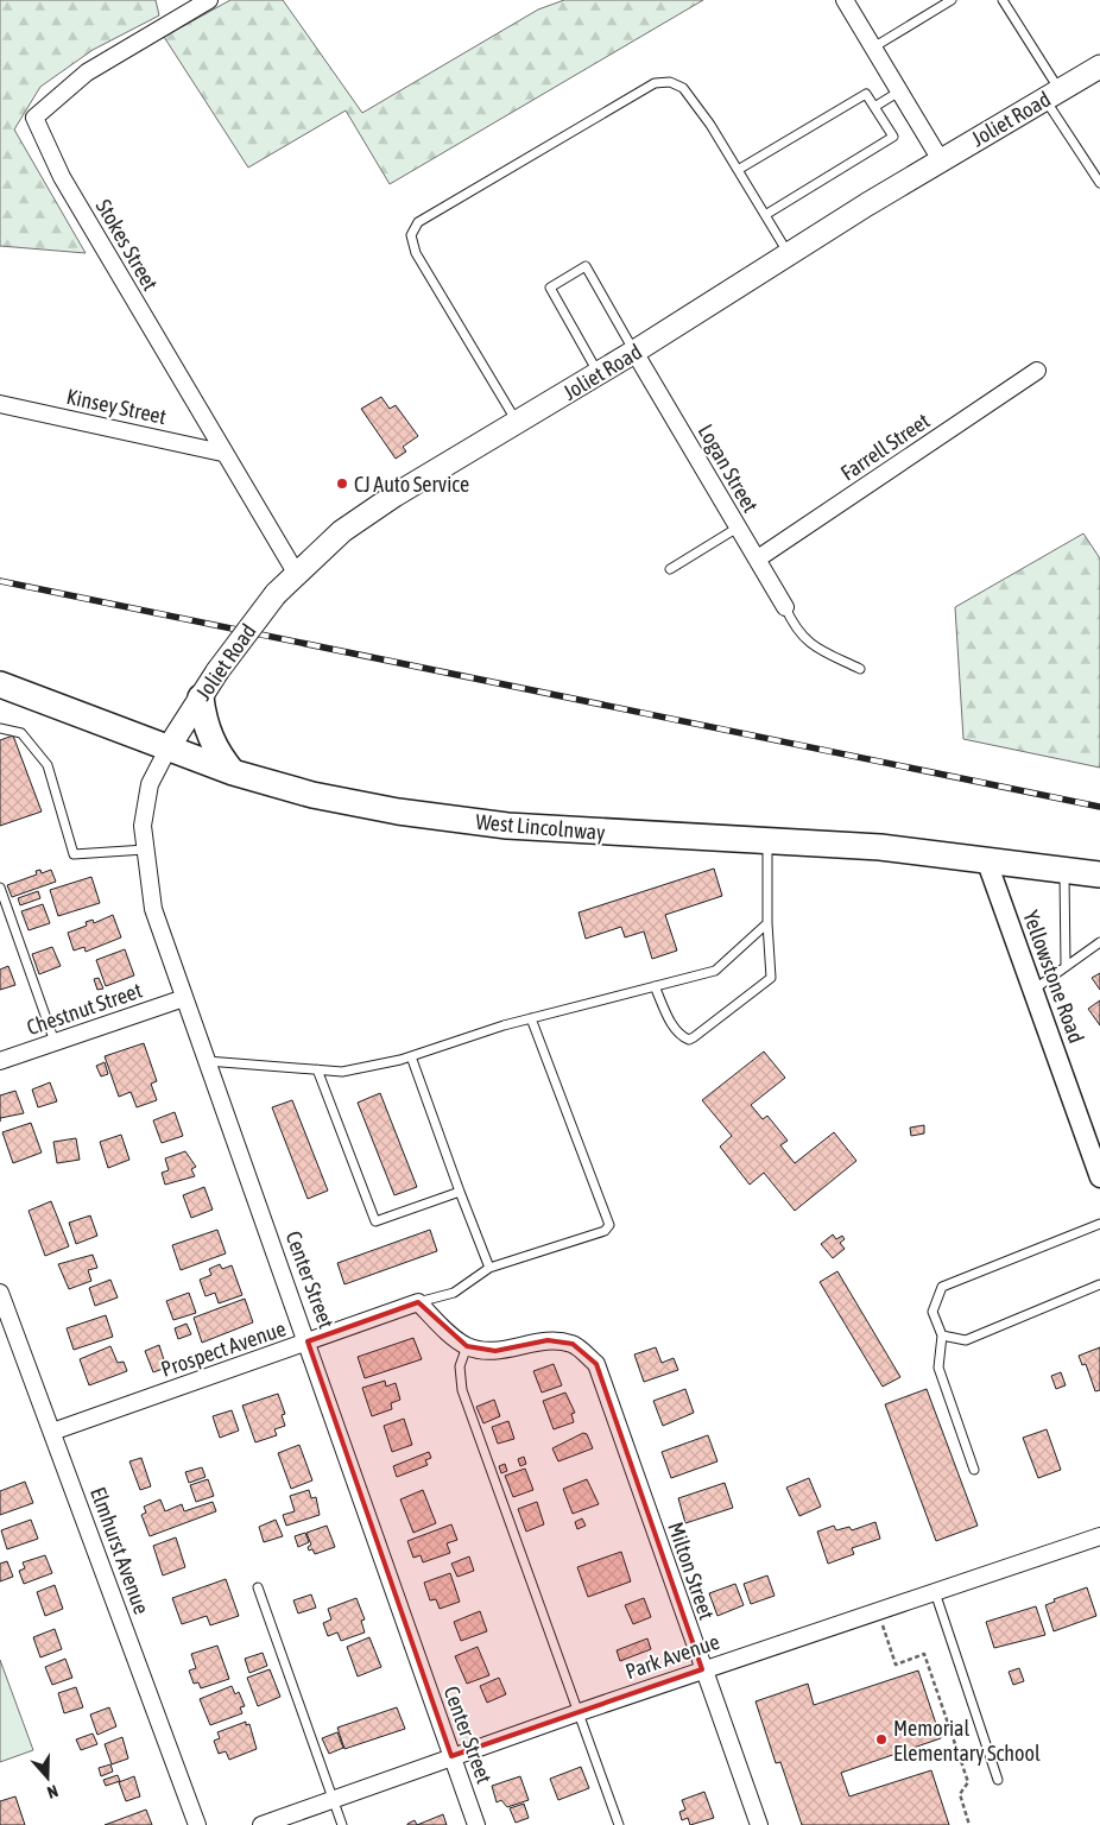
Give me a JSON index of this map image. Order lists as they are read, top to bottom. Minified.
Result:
{"streets":{"main road":["Joliet Road","West Lincolnway"],"street":["Stokes Street","Kinsey Street","Farrell Street","Logan Street","Yellowstone Road","Chestnut Street","Center Street","Prospect Avenue","Elmhurst Avenue","Milton Street","Park Avenue"]},"crossings":[["Joliet Road","Stokes Street"],["Joliet Road","Logan Street"],["Joliet Road","West Lincolnway"],["Joliet Road","Center Street"],["Stokes Street","Kinsey Street"],["Farrell Street","Logan Street"],["West Lincolnway","Yellowstone Road"],["West Lincolnway","Center Street"],["Chestnut Street","Center Street"],["Center Street","Prospect Avenue"],["Center Street","Park Avenue"],["Prospect Avenue","Elmhurst Avenue"],["Milton Street","Park Avenue"]],"places":["CJ Auto Service","Memorial Elementary School"],"north":"bottom"}
